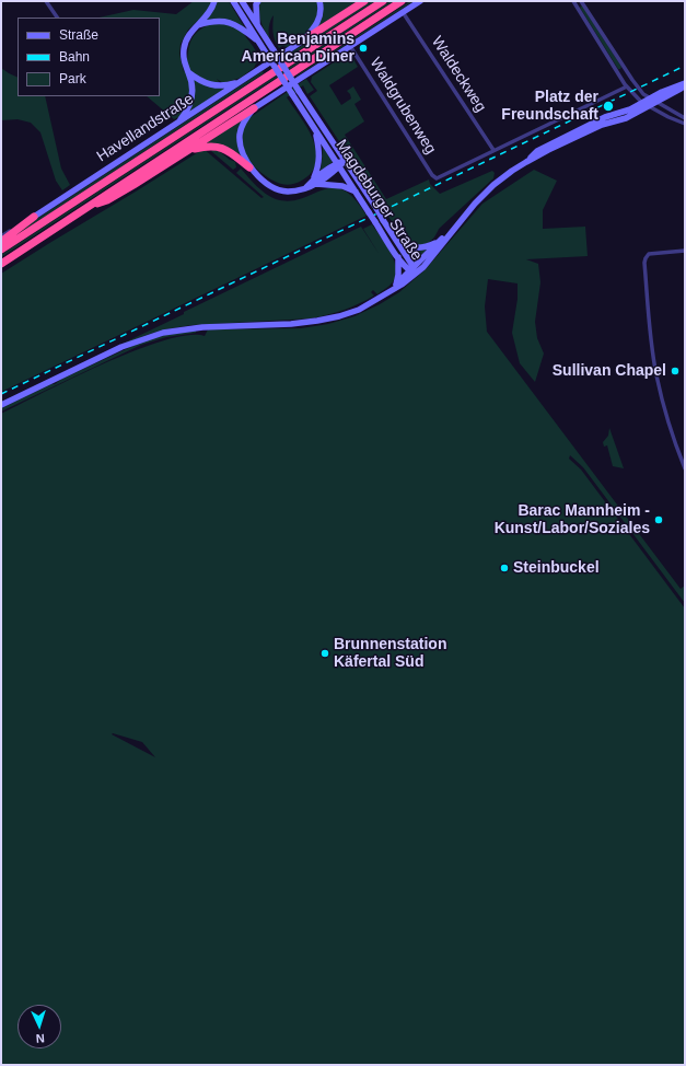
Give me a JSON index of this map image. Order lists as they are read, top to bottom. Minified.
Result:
{"streets":{"main road":["Havellandstraße","Magdeburger Straße"],"street":["Waldeckweg","Waldgrubenweg"]},"crossings":[["Waldeckweg","Waldgrubenweg"]],"places":["Benjamins American Diner","Platz der Freundschaft","Sullivan Chapel","Barac Mannheim - Kunst/Labor/Soziales","Steinbuckel","Brunnenstation Käfertal Süd"],"legend":["Straße","Bahn","Park"],"north":"bottom"}
